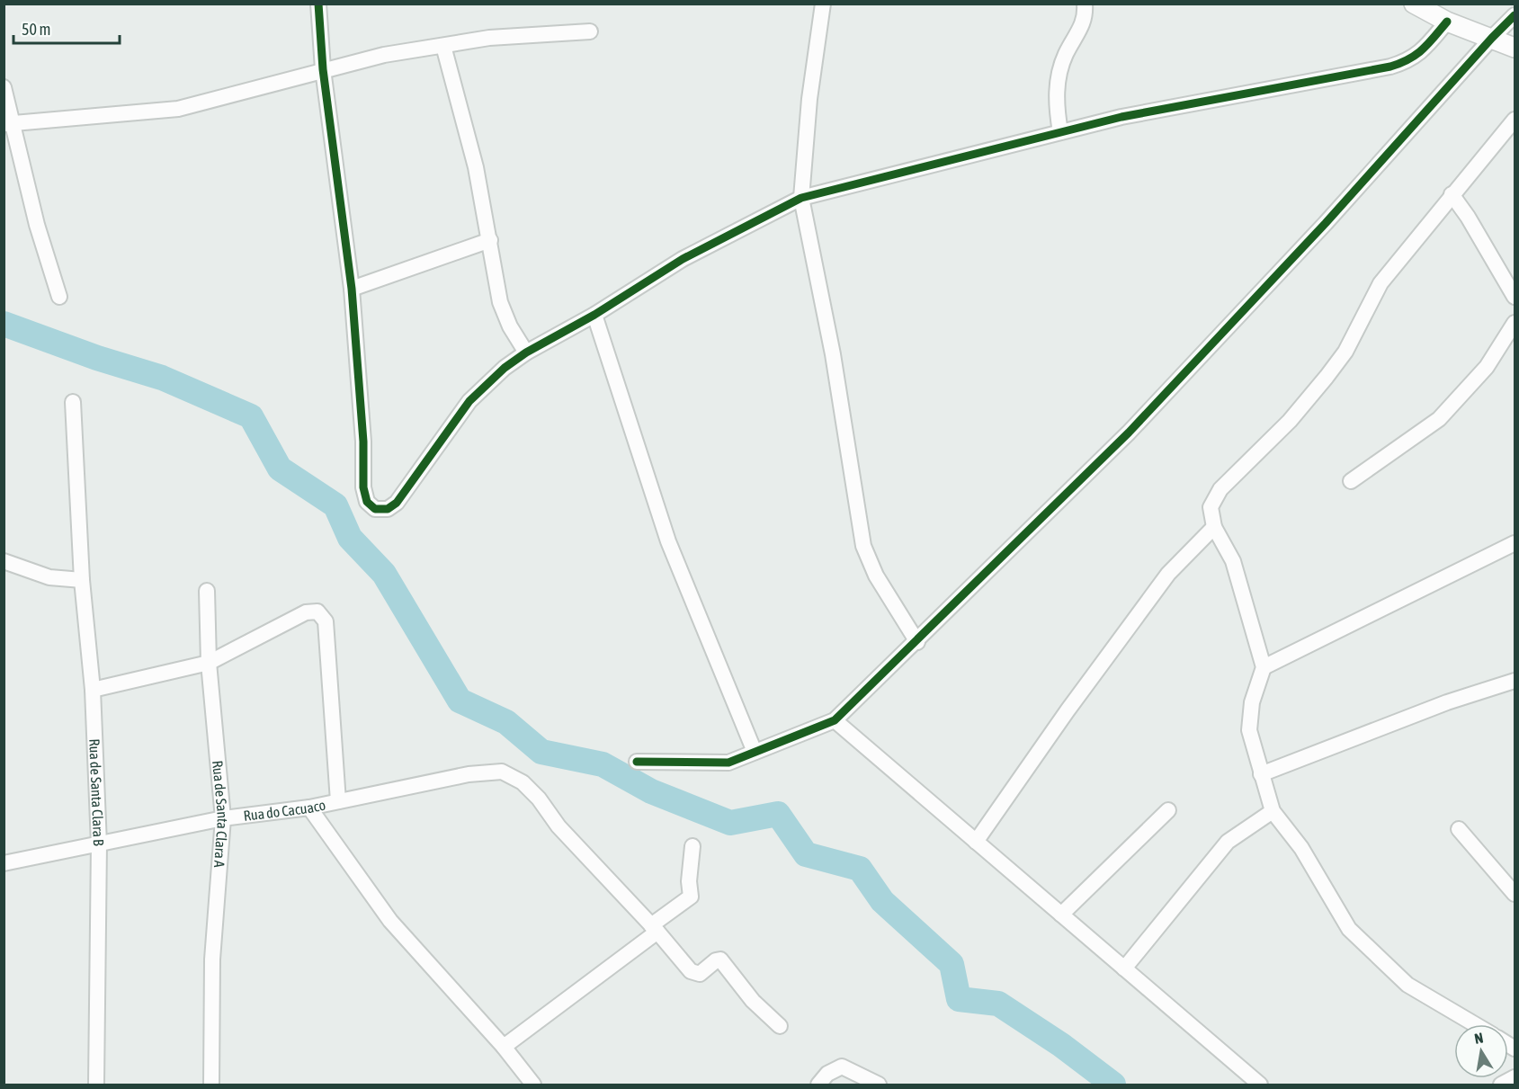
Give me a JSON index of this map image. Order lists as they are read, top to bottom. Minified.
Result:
{"streets":{"street":["Rua de Santa Clara B","Rua do Cacuaco","Rua de Santa Clara A"]},"crossings":[["Rua de Santa Clara B","Rua do Cacuaco"],["Rua do Cacuaco","Rua de Santa Clara A"]],"scale_bar":"50 m","north":"top"}
